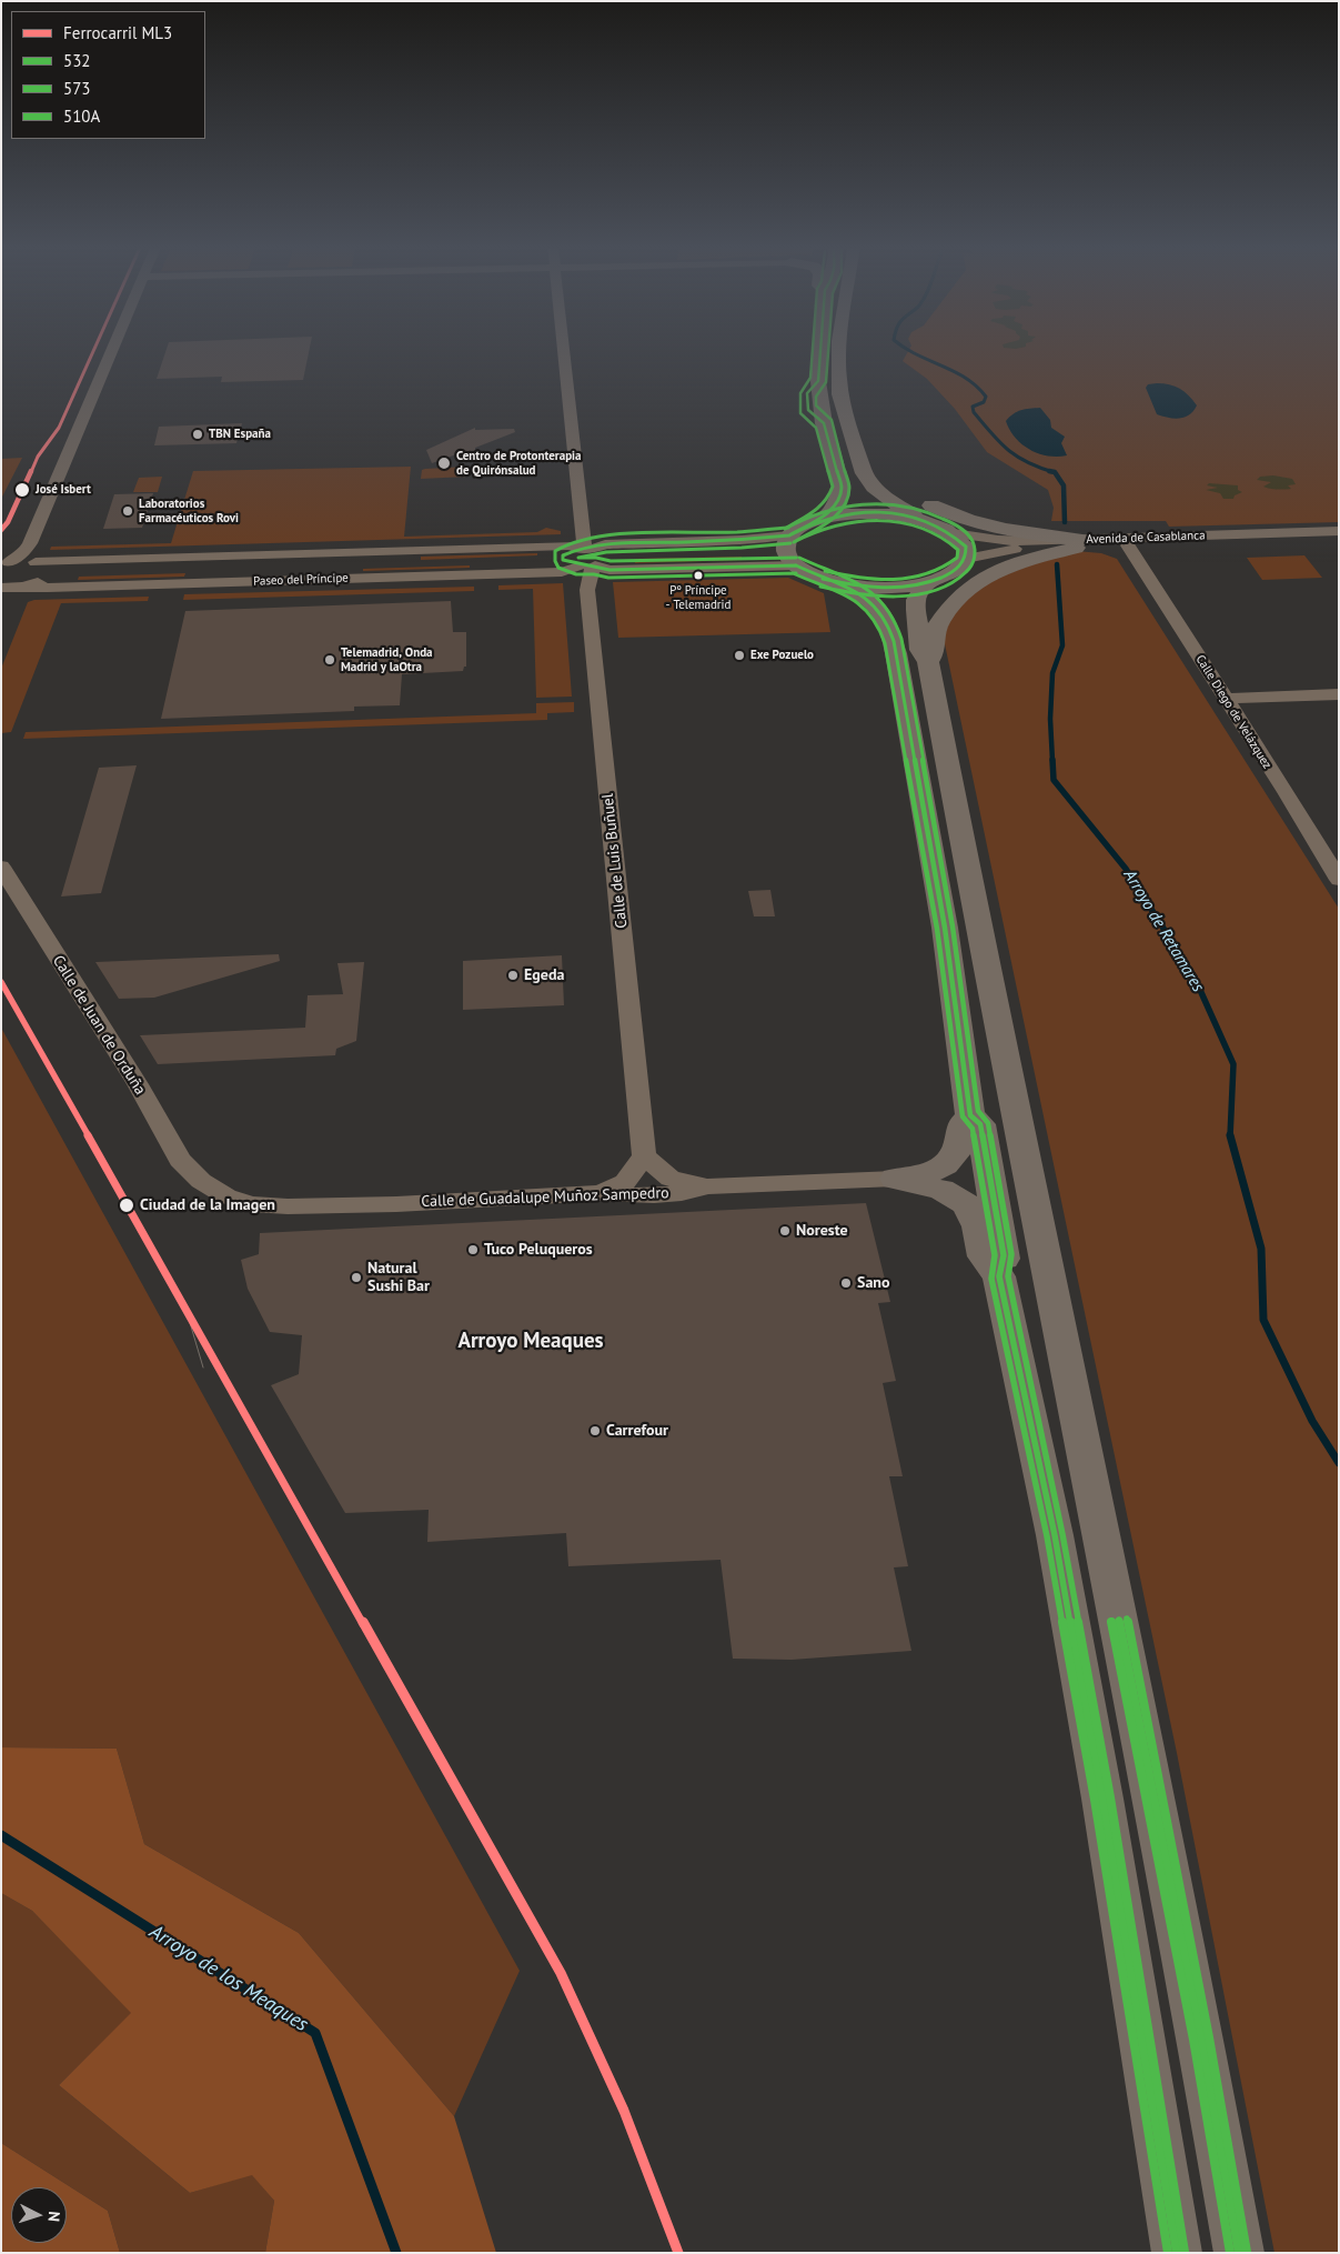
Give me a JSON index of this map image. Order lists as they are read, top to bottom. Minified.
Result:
{"streets":{"street":["Avenida de Casablanca","Paseo del Príncipe","Calle Diego de Velázquez","Calle de Luis Buñuel","Calle de Juan de Orduña","Calle de Guadalupe Muñoz Sampedro"]},"crossings":[["Avenida de Casablanca","Calle Diego de Velázquez"],["Paseo del Príncipe","Calle de Luis Buñuel"],["Calle de Juan de Orduña","Calle de Guadalupe Muñoz Sampedro"]],"districts":["Arroyo Meaques"],"water":["Arroyo de Retamares","Arroyo de los Meaques"],"places":["TBN España","Centro de Protonterapia de Quirónsalud","José Isbert","Laboratorios Farmacéuticos Rovi","Pº Príncipe - Telemadrid","Exe Pozuelo","Telemadrid, Onda Madrid y laOtra","Egeda","Ciudad de la Imagen","Noreste","Tuco Peluqueros","Natural Sushi Bar","Sano","Carrefour"],"lines":["rail line ML3","transit line 532","transit line 573","transit line 510A"],"legend":["Ferrocarril ML3","532","573","510A"],"north":"right"}
